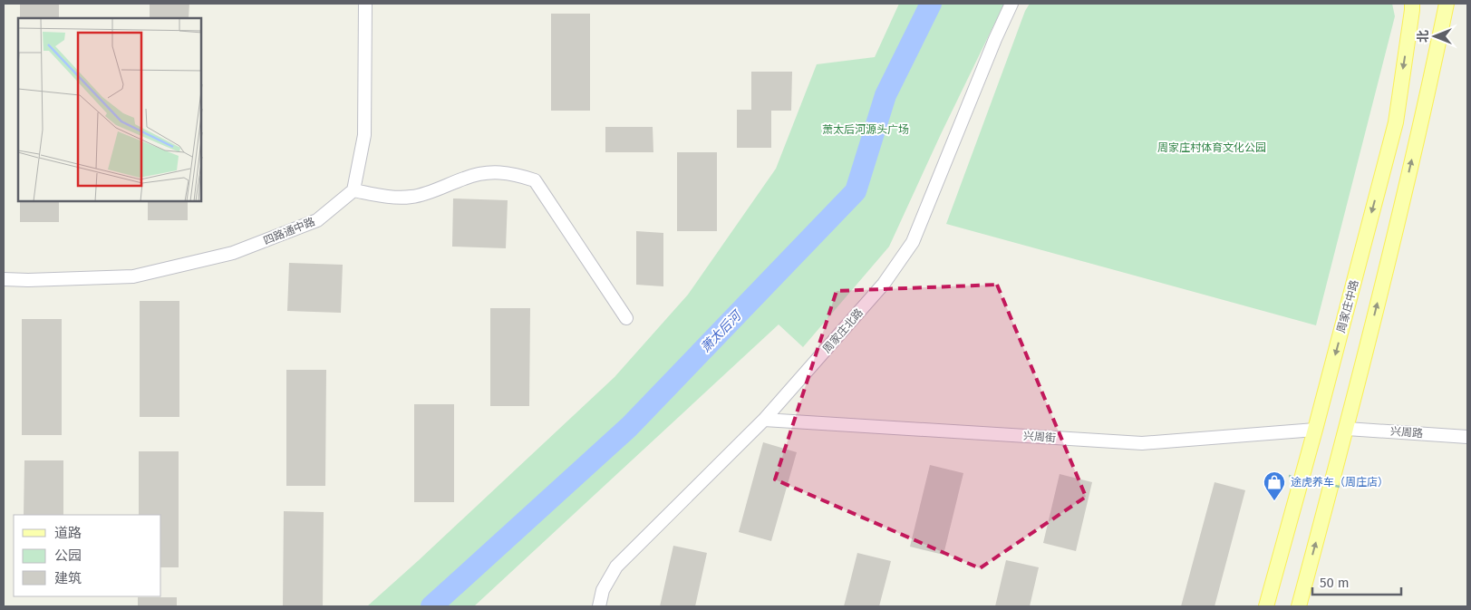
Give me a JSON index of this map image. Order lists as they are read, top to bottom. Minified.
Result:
{"streets":{"main road":["周家庄中路"],"street":["四路通中路","周家庄北路","兴周路","兴周街"]},"crossings":[["周家庄中路","兴周街"],["周家庄北路","兴周街"]],"water":["萧太后河"],"parks":["萧太后河源头广场","周家庄村体育文化公园"],"places":{"shop":["途虎养车（周庄店）"]},"legend":["道路","公园","建筑"],"scale_bar":"50 m","north":"left"}
